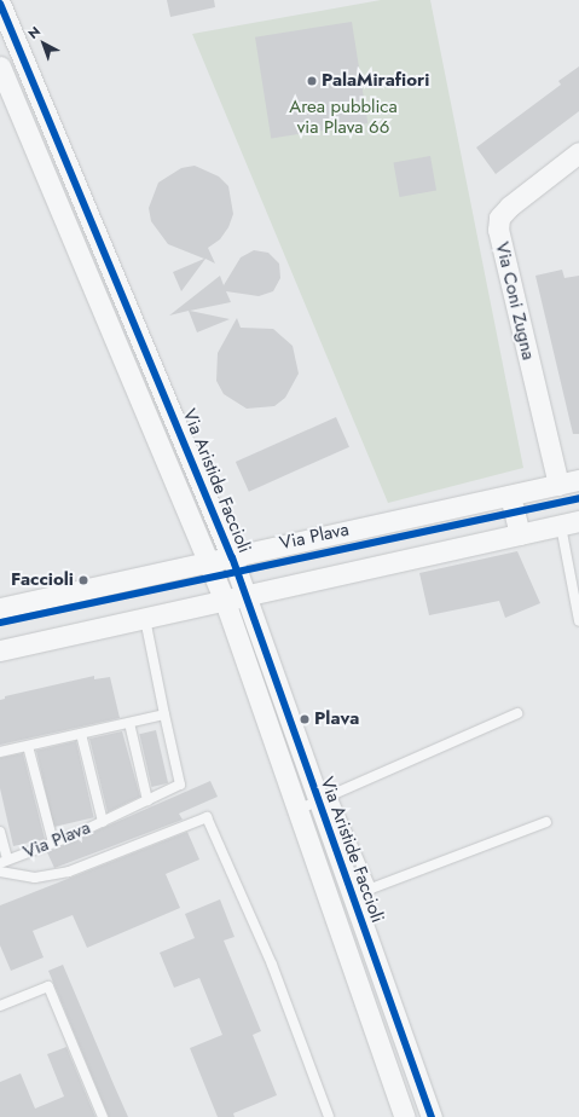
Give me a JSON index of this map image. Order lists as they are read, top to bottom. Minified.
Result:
{"streets":{"street":["Via Coni Zugna","Via Aristide Faccioli","Via Plava"]},"crossings":[["Via Coni Zugna","Via Plava"],["Via Aristide Faccioli","Via Plava"]],"parks":["Area pubblica via Plava 66"],"places":["PalaMirafiori","Faccioli","Plava"],"north":"top left"}
